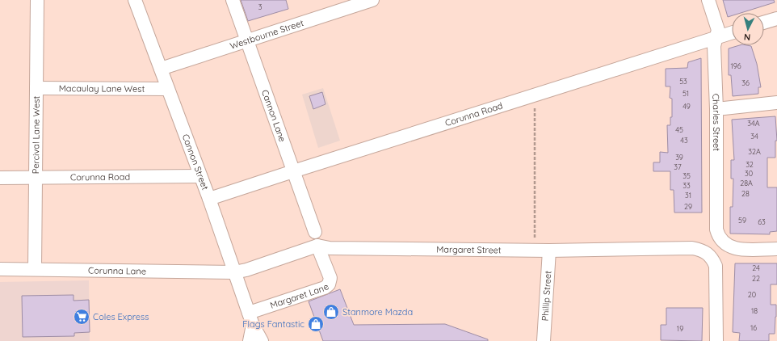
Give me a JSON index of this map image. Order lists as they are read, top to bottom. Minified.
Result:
{"streets":{"street":["Westbourne Street","Macaulay Lane West","Corunna Road","Cannon Lane","Charles Street","Percival Lane West","Cannon Street","Margaret Street","Corunna Lane","Margaret Lane","Phillip Street"]},"crossings":[["Westbourne Street","Cannon Lane"],["Westbourne Street","Cannon Street"],["Macaulay Lane West","Percival Lane West"],["Macaulay Lane West","Cannon Street"],["Corunna Road","Cannon Lane"],["Corunna Road","Charles Street"],["Corunna Road","Percival Lane West"],["Corunna Road","Cannon Street"],["Percival Lane West","Corunna Lane"],["Cannon Street","Margaret Street"],["Cannon Street","Corunna Lane"],["Cannon Street","Margaret Lane"],["Margaret Street","Corunna Lane"],["Margaret Street","Margaret Lane"],["Margaret Street","Phillip Street"]],"places":{"shop":["Stanmore Mazda","Flags Fantastic"],"supermarket":["Coles Express"]},"house_numbers":["3","196","53","36","51","49","34A","45","34","43","32A","39","32","37","30","35","28A","33","28","31","29","59","63","24","22","20","18","16","19"],"north":"bottom"}
